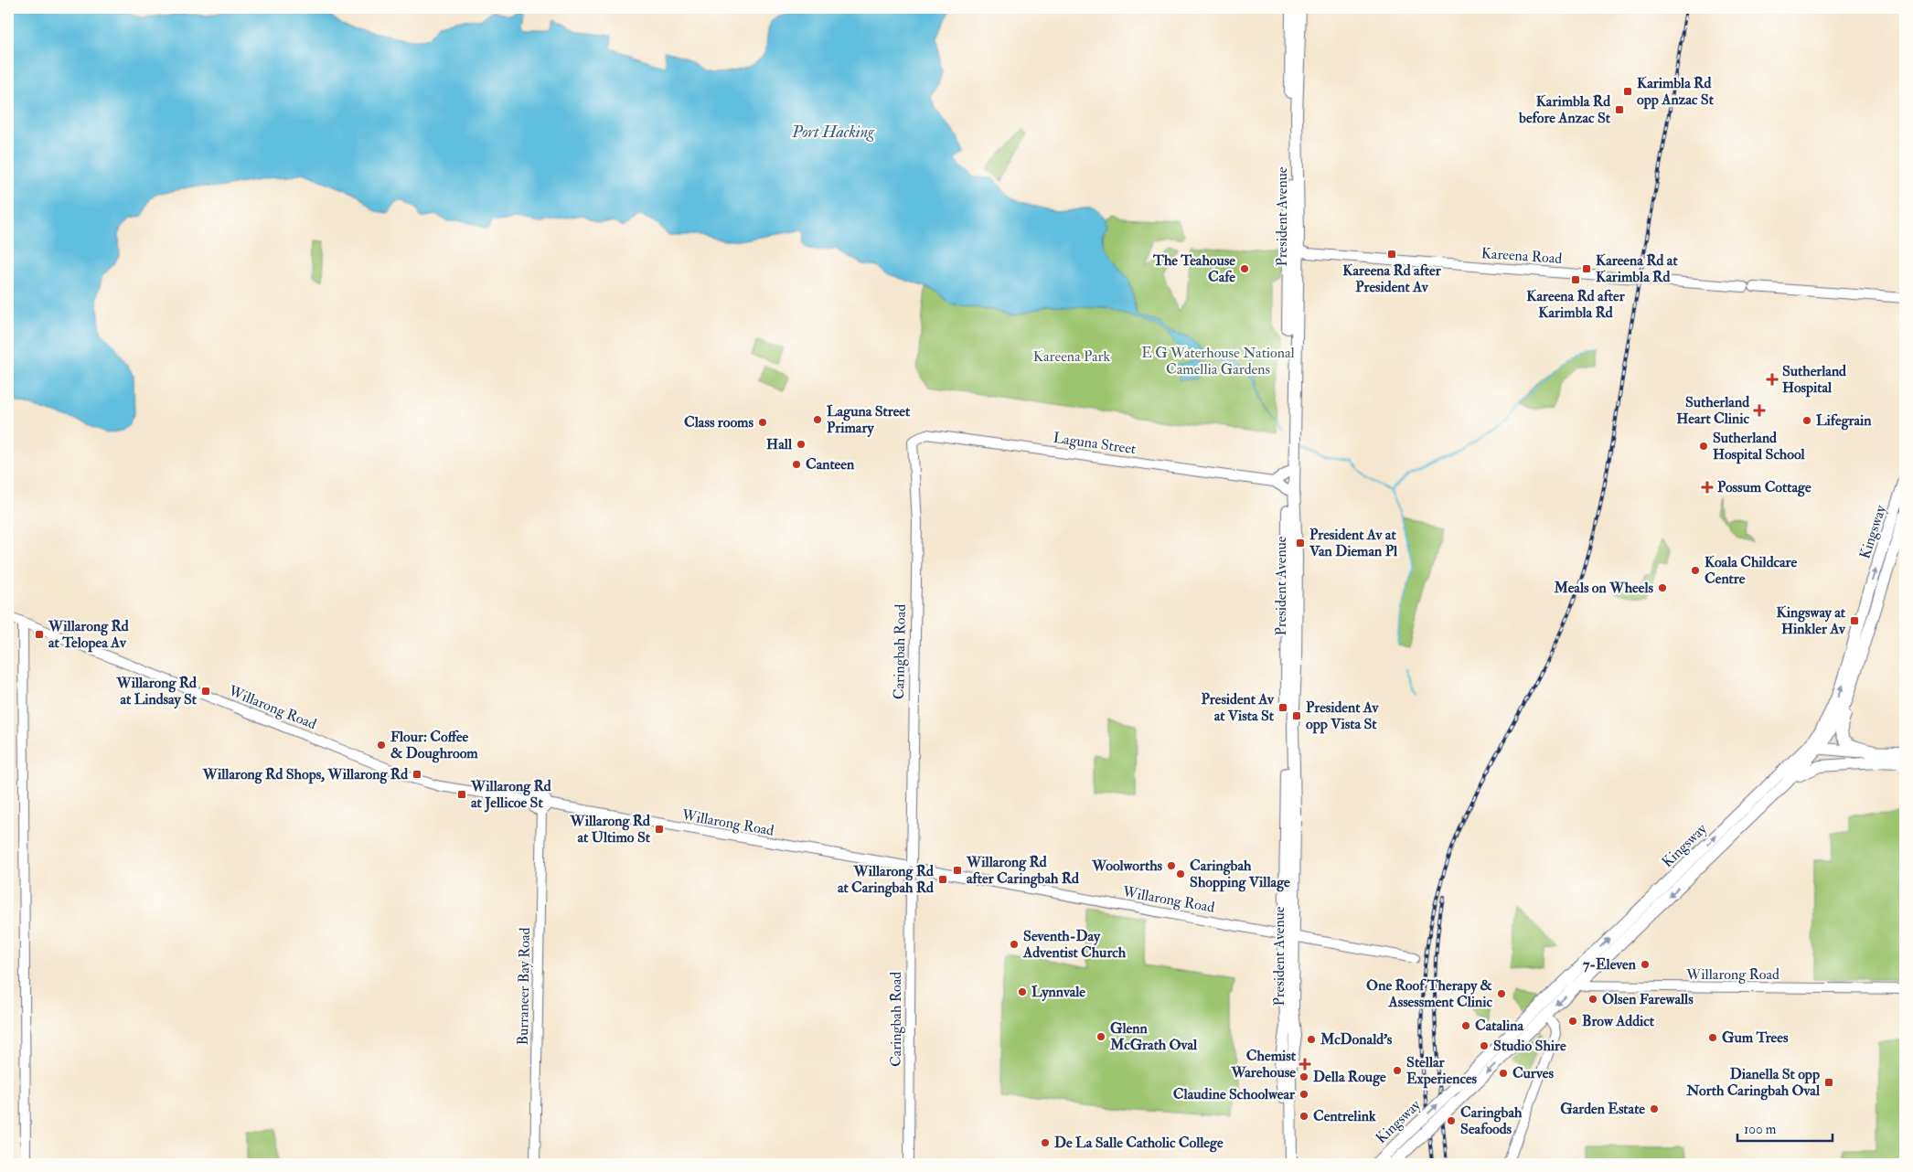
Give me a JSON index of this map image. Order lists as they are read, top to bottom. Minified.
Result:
{"streets":{"main road":["President Avenue","Kingsway"],"street":["Kareena Road","Laguna Street","Caringbah Road","Willarong Road","Burraneer Bay Road"]},"crossings":[["President Avenue","Kareena Road"],["President Avenue","Laguna Street"],["President Avenue","Willarong Road"],["Laguna Street","Caringbah Road"],["Kingsway","Willarong Road"],["Caringbah Road","Willarong Road"],["Willarong Road","Burraneer Bay Road"]],"water":["Port Hacking"],"parks":["E G Waterhouse National Camellia Gardens","Kareena Park"],"places":{"transit":["Karimbla Rd opp Anzac St","Karimbla Rd before Anzac St","Kareena Rd after President Av","Kareena Rd at Karimbla Rd","Kareena Rd after Karimbla Rd","President Av at Van Dieman Pl","Kingsway at Hinkler Av","Willarong Rd at Telopea Av","Willarong Rd at Lindsay St","President Av at Vista St","President Av opp Vista St","Willarong Rd Shops, Willarong Rd","Willarong Rd at Jellicoe St","Willarong Rd at Ultimo St","Willarong Rd after Caringbah Rd","Willarong Rd at Caringbah Rd","Dianella St opp North Caringbah Oval"],"other":["The Teahouse Cafe","Laguna Street Primary","Lifegrain","Class rooms","Hall","Sutherland Hospital School","Canteen","Koala Childcare Centre","Meals on Wheels","Flour: Coffee & Doughroom","Woolworths","Caringbah Shopping Village","Seventh-Day Adventist Church","7-Eleven","Lynnvale","One Roof Therapy & Assessment Clinic","Olsen Farewalls","Brow Addict","Catalina","Glenn McGrath Oval","Gum Trees","McDonald's","Studio Shire","Stellar Experiences","Curves","Della Rouge","Claudine Schoolwear","Garden Estate","Centrelink","Caringbah Seafoods","De La Salle Catholic College"],"health":["Sutherland Hospital","Sutherland Heart Clinic","Possum Cottage","Chemist Warehouse"]},"scale_bar":"100 m"}
